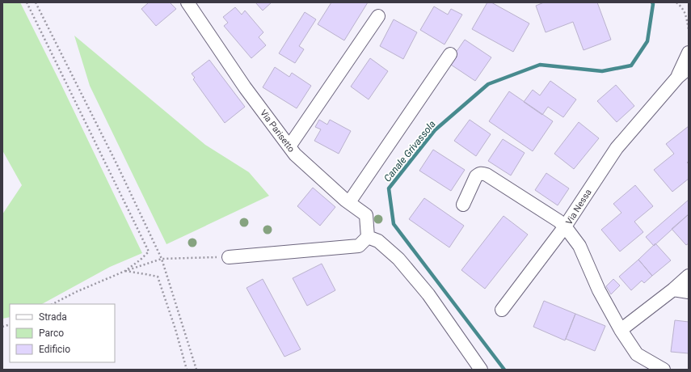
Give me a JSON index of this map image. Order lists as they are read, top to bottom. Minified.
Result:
{"streets":{"street":["Via Parisetto","Via Nessa"]},"water":["Canale Grivassola"],"legend":["Strada","Parco","Edificio"]}
